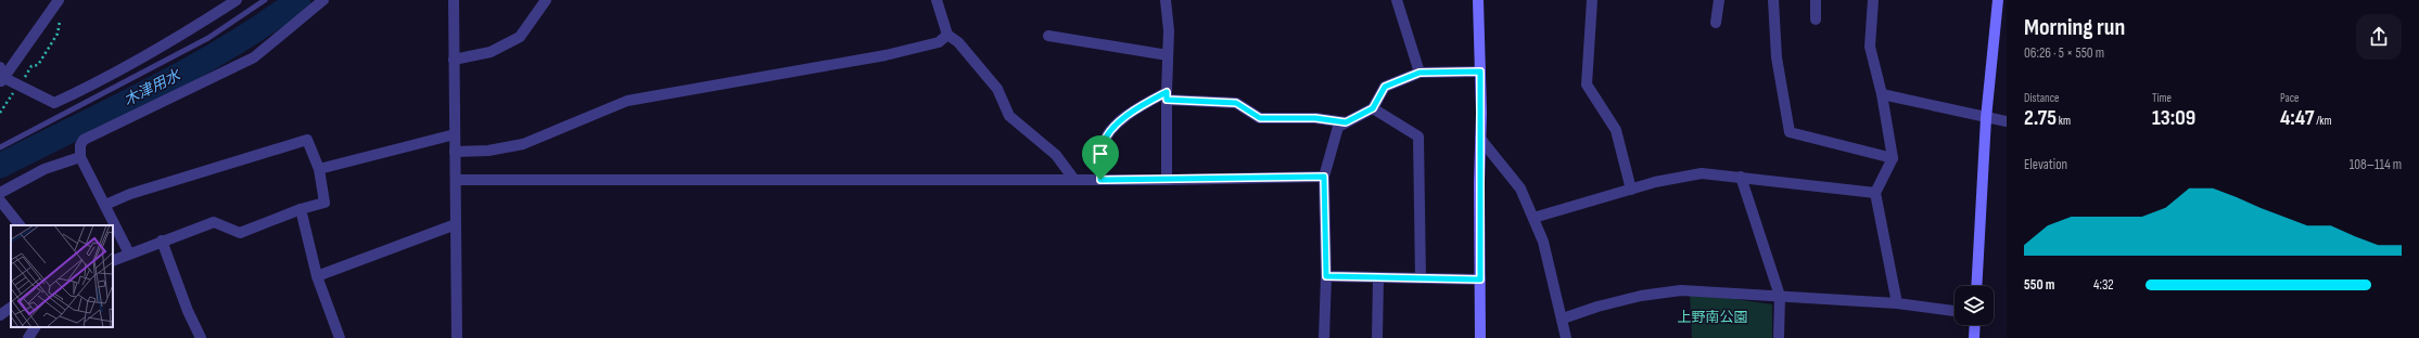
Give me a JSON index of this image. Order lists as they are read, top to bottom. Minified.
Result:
{"water":["木津用水"],"parks":["上野南公園"],"page":{"heading":["Morning run","06:26 · 5 × 550 m"],"stats":[["Distance","2.75 km"],["Time","13:09"],["Pace","4:47 /km"]],"chart":["Elevation","108–114 m"],"list":[{"name":"550 m","note":"4:32"}]}}
